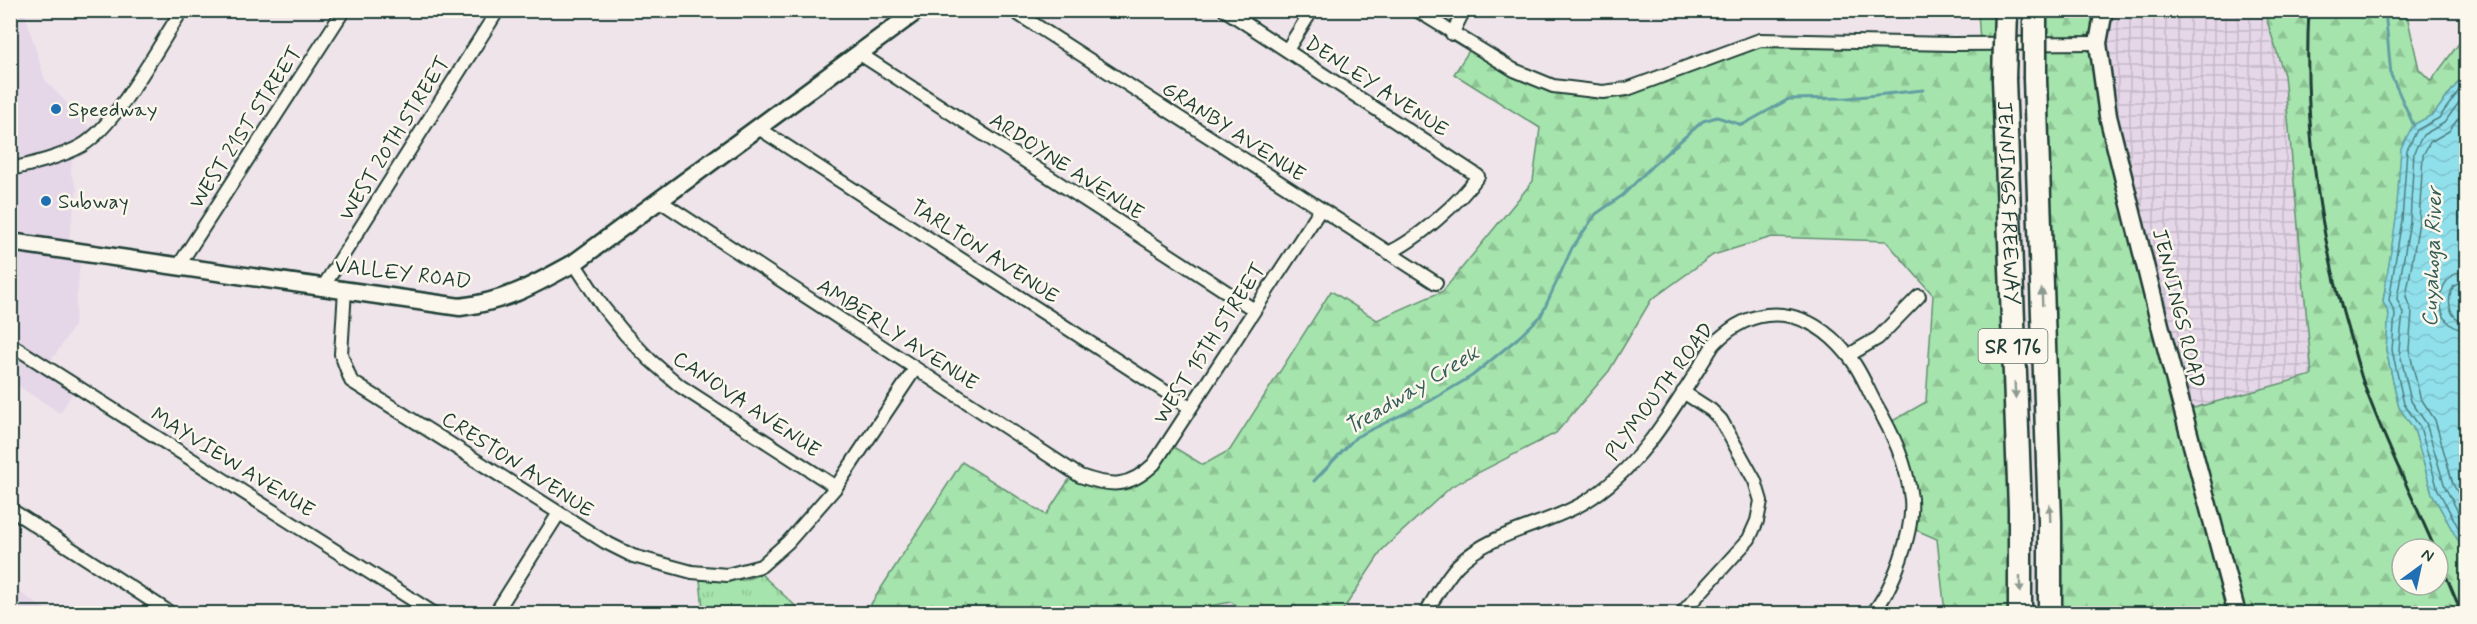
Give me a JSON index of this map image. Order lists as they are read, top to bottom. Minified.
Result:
{"streets":{"highway":["JENNINGS FREEWAY","SR 176"],"street":["DENLEY AVENUE","WEST 21ST STREET","GRANBY AVENUE","WEST 20TH STREET","ARDOYNE AVENUE","TARLTON AVENUE","VALLEY ROAD","JENNINGS ROAD","AMBERLY AVENUE","WEST 15TH STREET","PLYMOUTH ROAD","CANOVA AVENUE","MAYVIEW AVENUE","CRESTON AVENUE"]},"crossings":[["DENLEY AVENUE","GRANBY AVENUE"],["WEST 21ST STREET","VALLEY ROAD"],["GRANBY AVENUE","WEST 15TH STREET"],["WEST 20TH STREET","VALLEY ROAD"],["ARDOYNE AVENUE","VALLEY ROAD"],["ARDOYNE AVENUE","WEST 15TH STREET"],["TARLTON AVENUE","VALLEY ROAD"],["TARLTON AVENUE","WEST 15TH STREET"],["VALLEY ROAD","AMBERLY AVENUE"],["VALLEY ROAD","CANOVA AVENUE"],["VALLEY ROAD","CRESTON AVENUE"],["AMBERLY AVENUE","WEST 15TH STREET"],["CANOVA AVENUE","CRESTON AVENUE"]],"water":["Cuyahoga River","Treadway Creek"],"places":["Speedway","Subway"],"north":"top right"}
